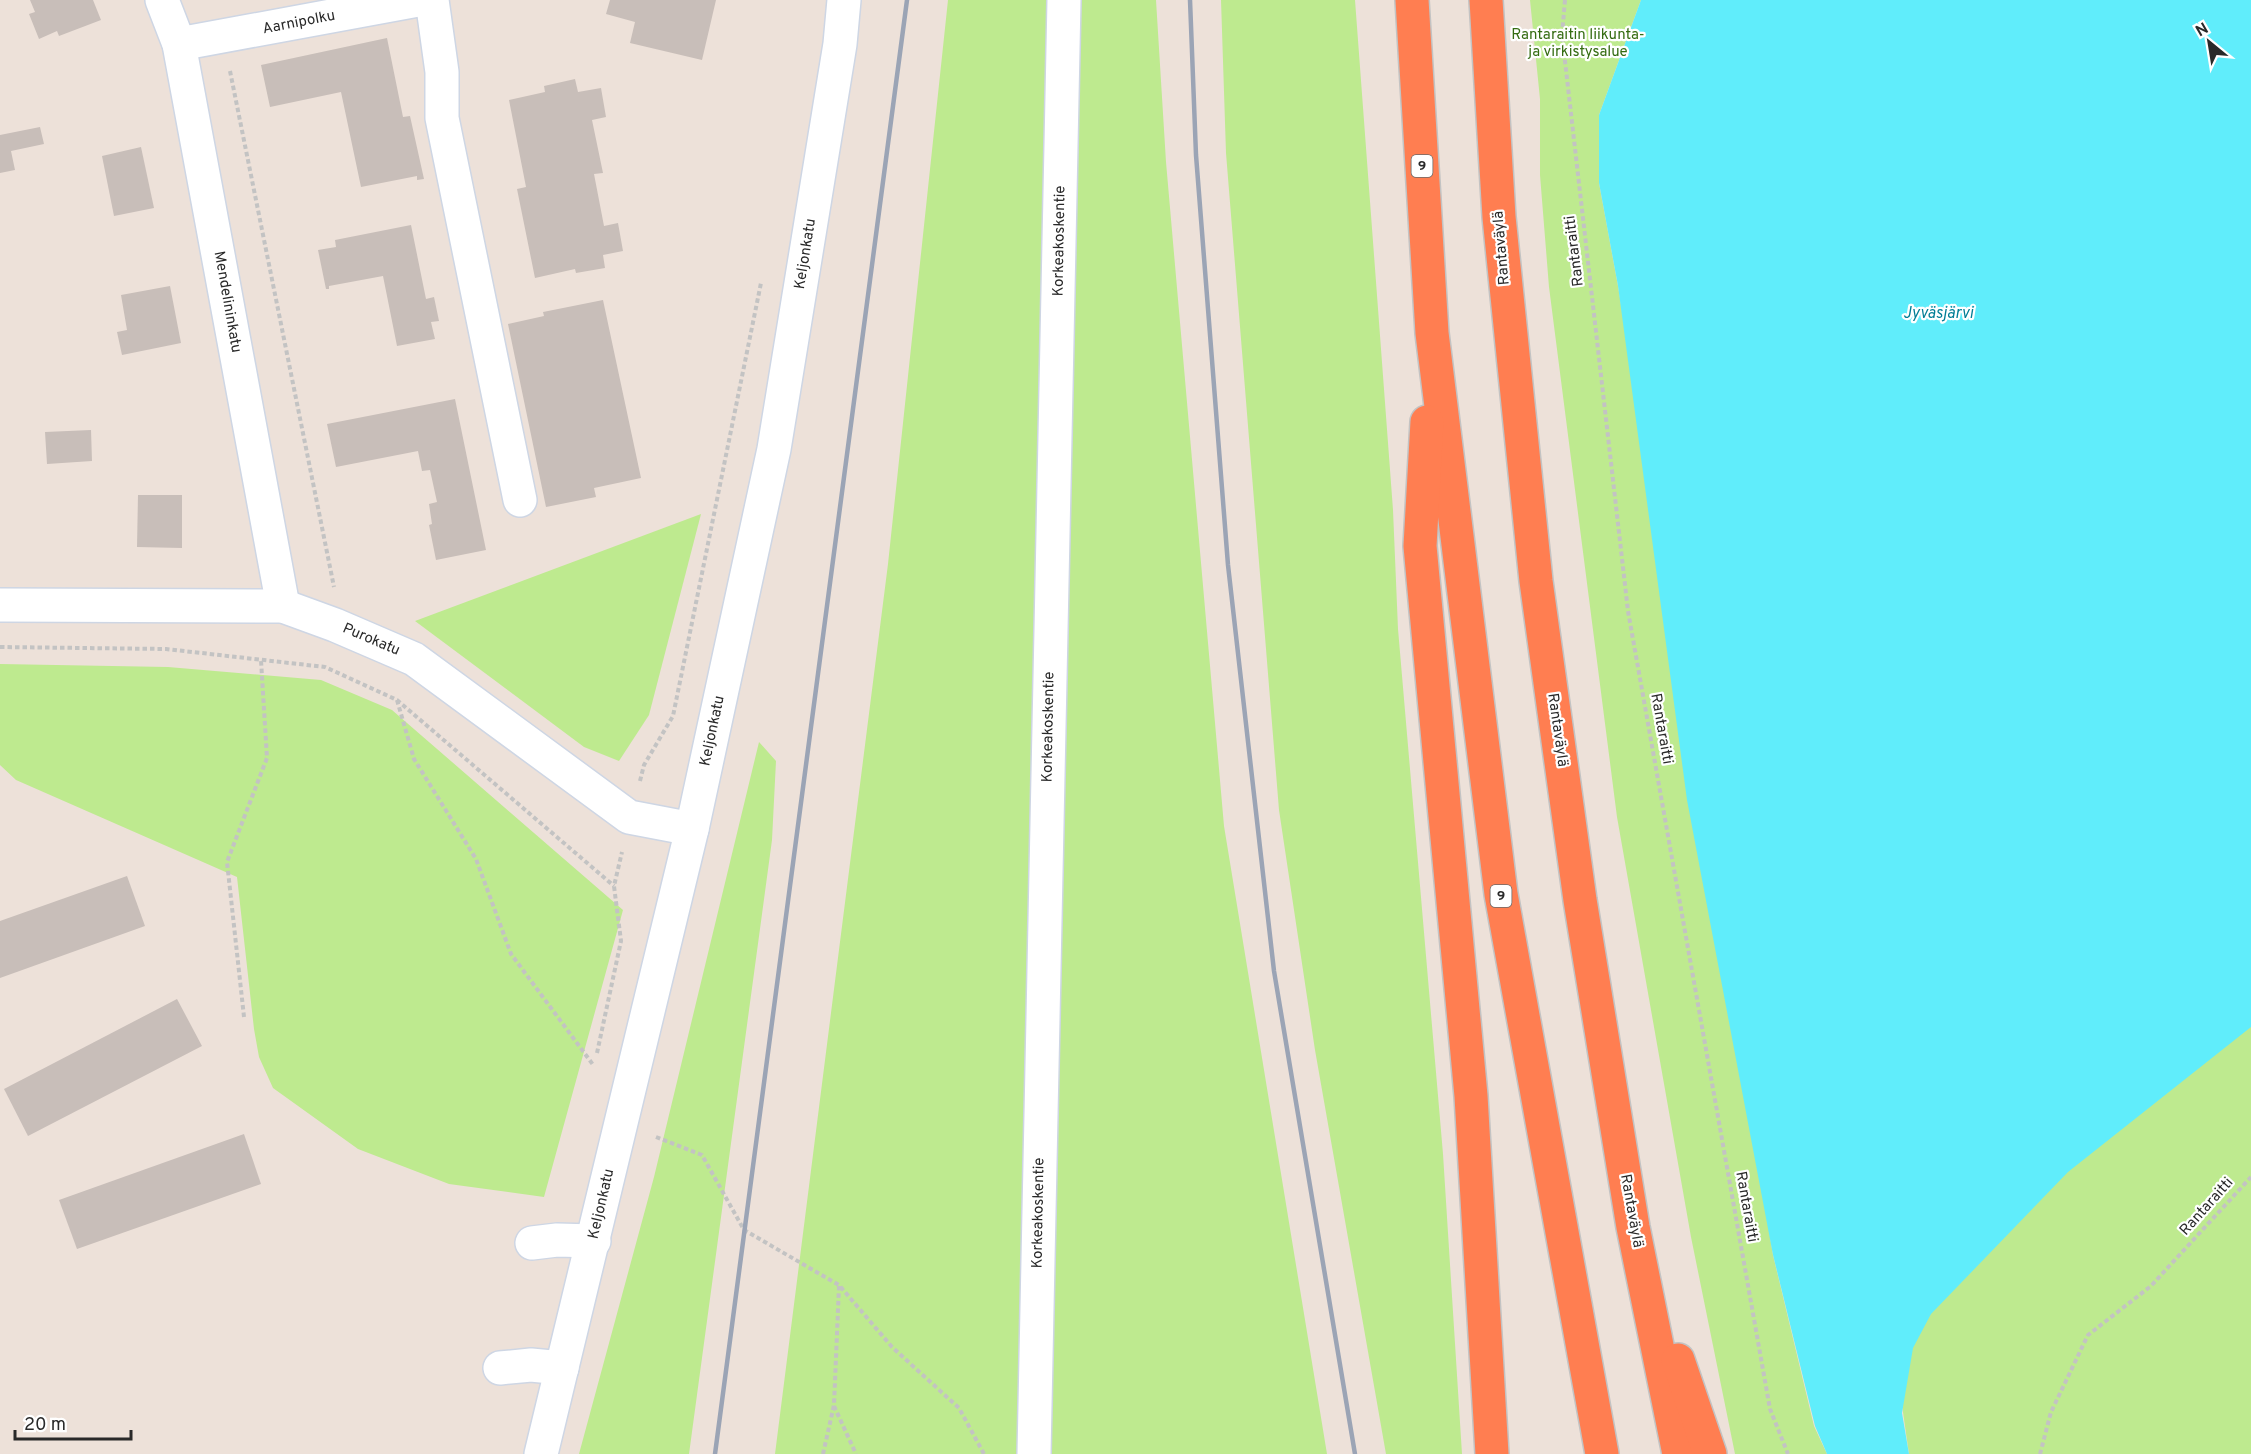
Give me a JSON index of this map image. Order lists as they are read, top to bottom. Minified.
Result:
{"streets":{"highway":["9","Rantaväylä"],"street":["Aarnipolku","Korkeakoskentie","Keljonkatu","Mendelininkatu","Purokatu"],"path":["Rantaraitti"]},"crossings":[["Aarnipolku","Mendelininkatu"],["Keljonkatu","Purokatu"],["Mendelininkatu","Purokatu"]],"water":["Jyväsjärvi"],"parks":["Rantaraitin liikunta- ja virkistysalue"],"scale_bar":"20 m","north":"top left"}
